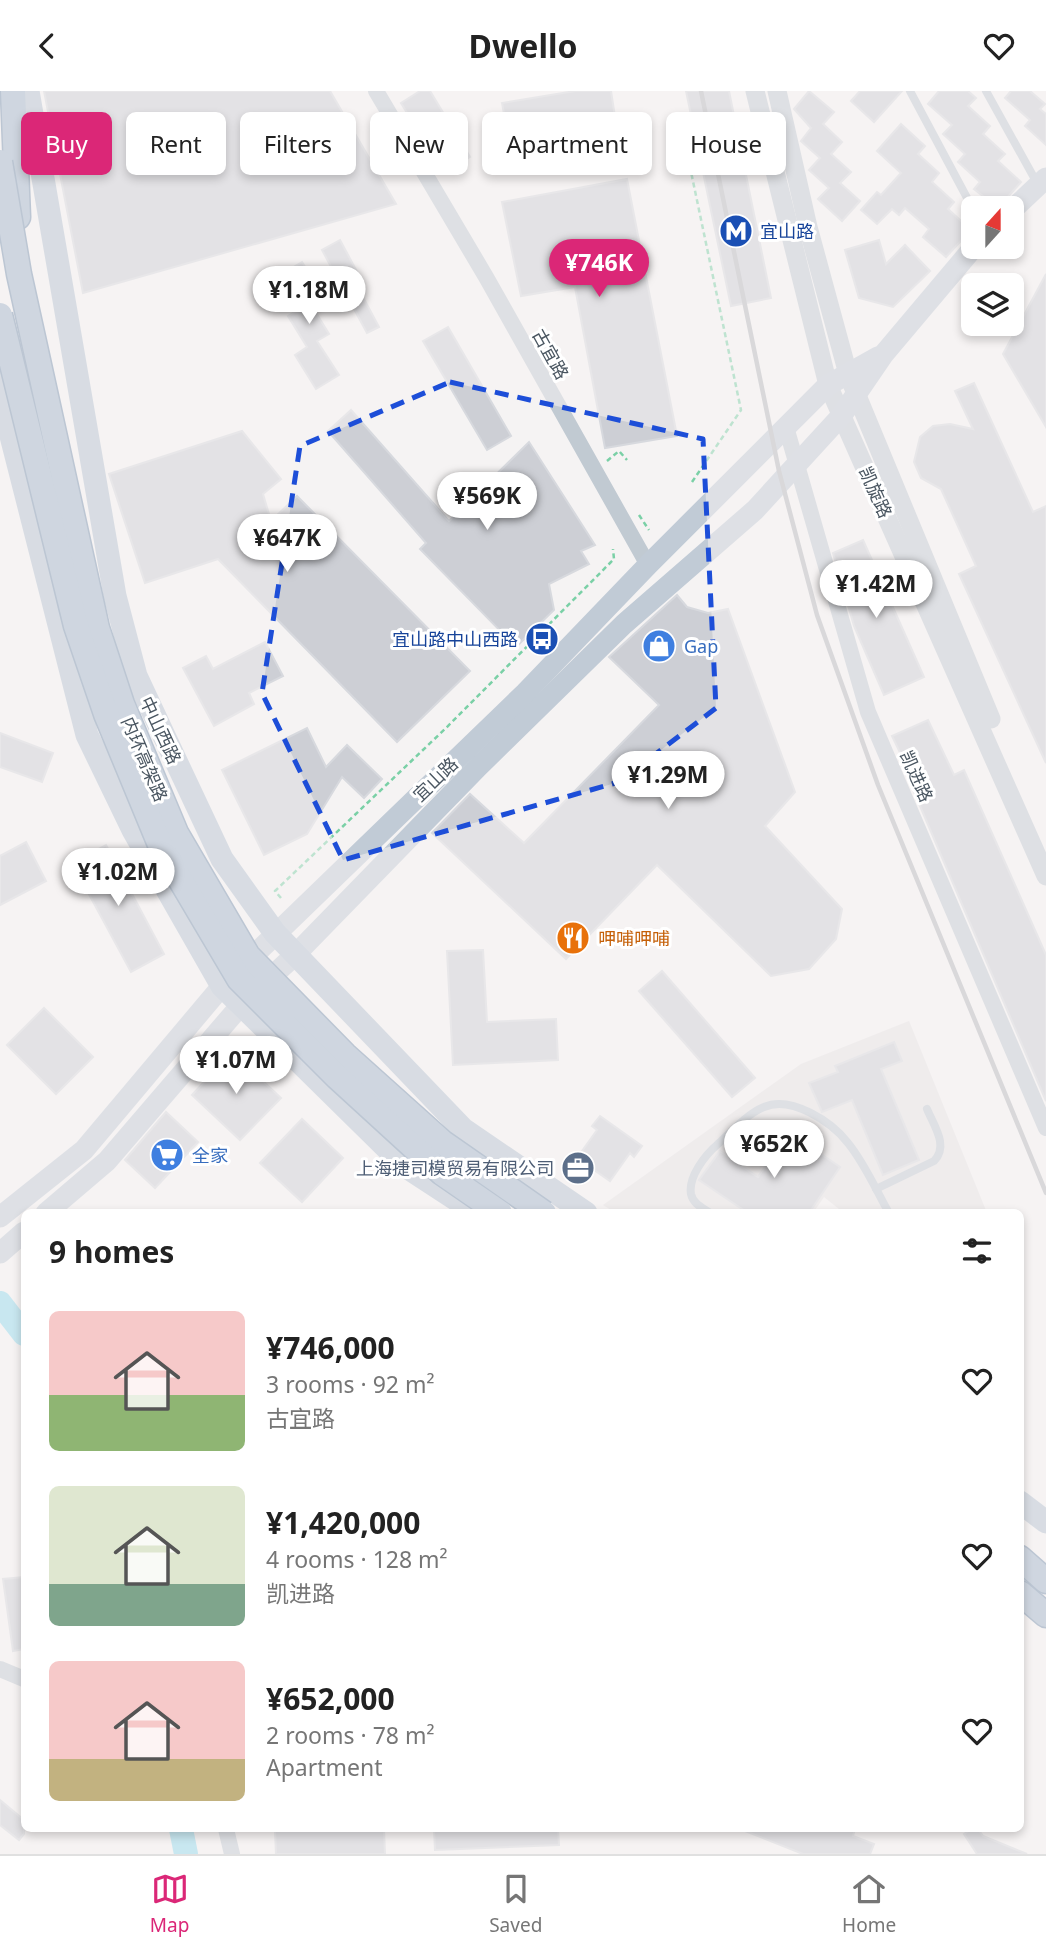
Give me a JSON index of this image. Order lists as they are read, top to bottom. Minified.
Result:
{"streets":{"highway":["内环高架路"],"main road":["中山西路","宜山路"],"street":["古宜路","凯旋路","凯进路"]},"crossings":[["古宜路","宜山路"],["凯旋路","宜山路"],["中山西路","宜山路"],["凯进路","宜山路"]],"places":{"metro station":["宜山路"],"bus stop":["宜山路中山西路"],"shop":["Gap"],"restaurant":["呷哺呷哺"],"supermarket":["全家"],"office":["上海捷司模贸易有限公司"]},"north":"top","page":{"header":"Dwello","chip":["Buy","Rent","Filters","New","Apartment","House"],"price":["¥746K","¥1.18M","¥569K","¥647K","¥1.42M","¥1.29M","¥1.02M","¥1.07M","¥652K"],"heading":"9 homes","list":[{"name":"¥746,000","note":"3 rooms · 92 m² · 古宜路"},{"name":"¥1,420,000","note":"4 rooms · 128 m² · 凯进路"},{"name":"¥652,000","note":"2 rooms · 78 m² · Apartment"}],"tabs":["Map","Saved","Home"]}}
